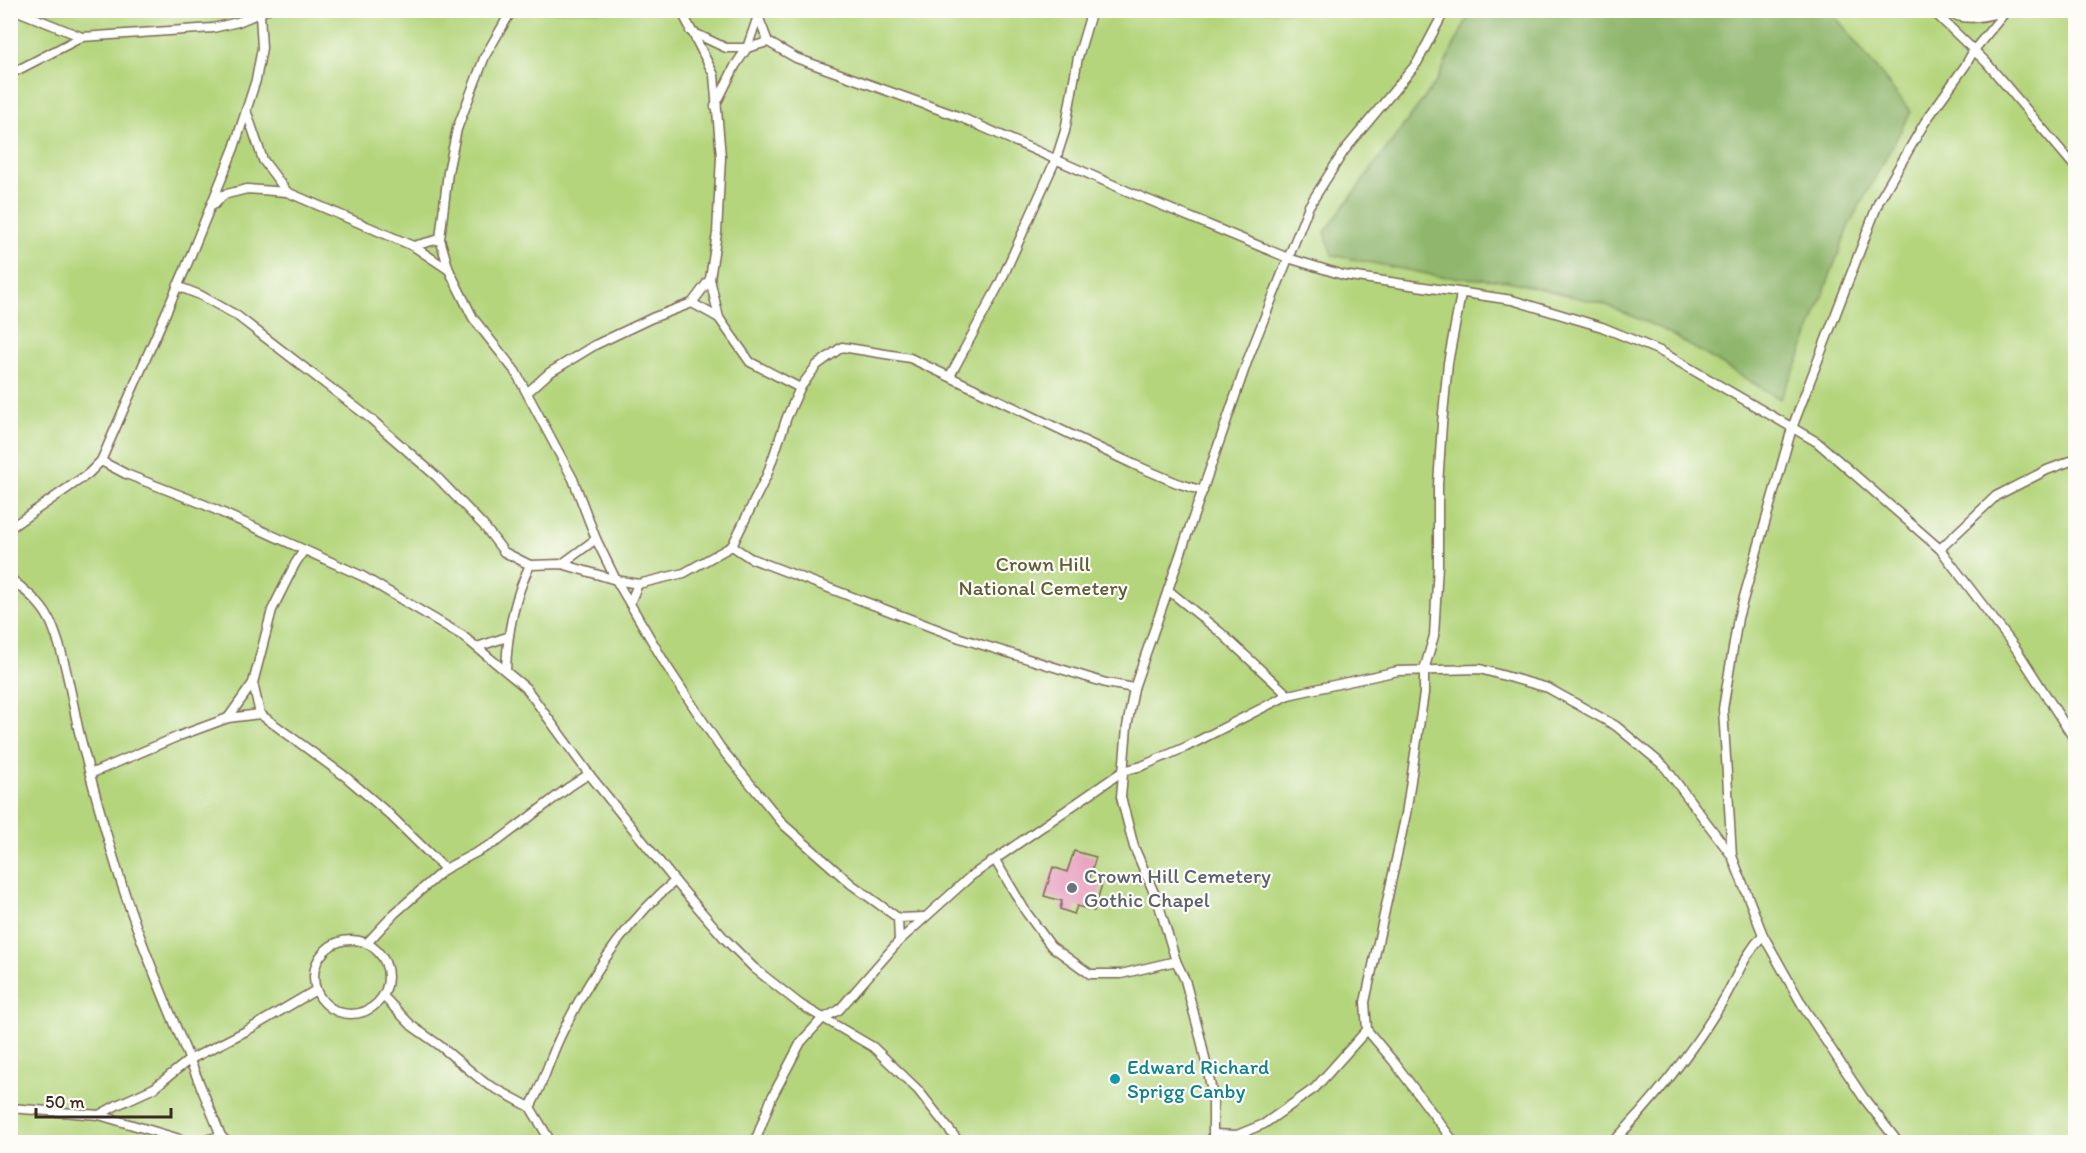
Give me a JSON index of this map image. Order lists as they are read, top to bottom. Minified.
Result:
{"parks":["Crown Hill National Cemetery"],"places":["Crown Hill Cemetery Gothic Chapel","Edward Richard Sprigg Canby"],"scale_bar":"50 m"}
